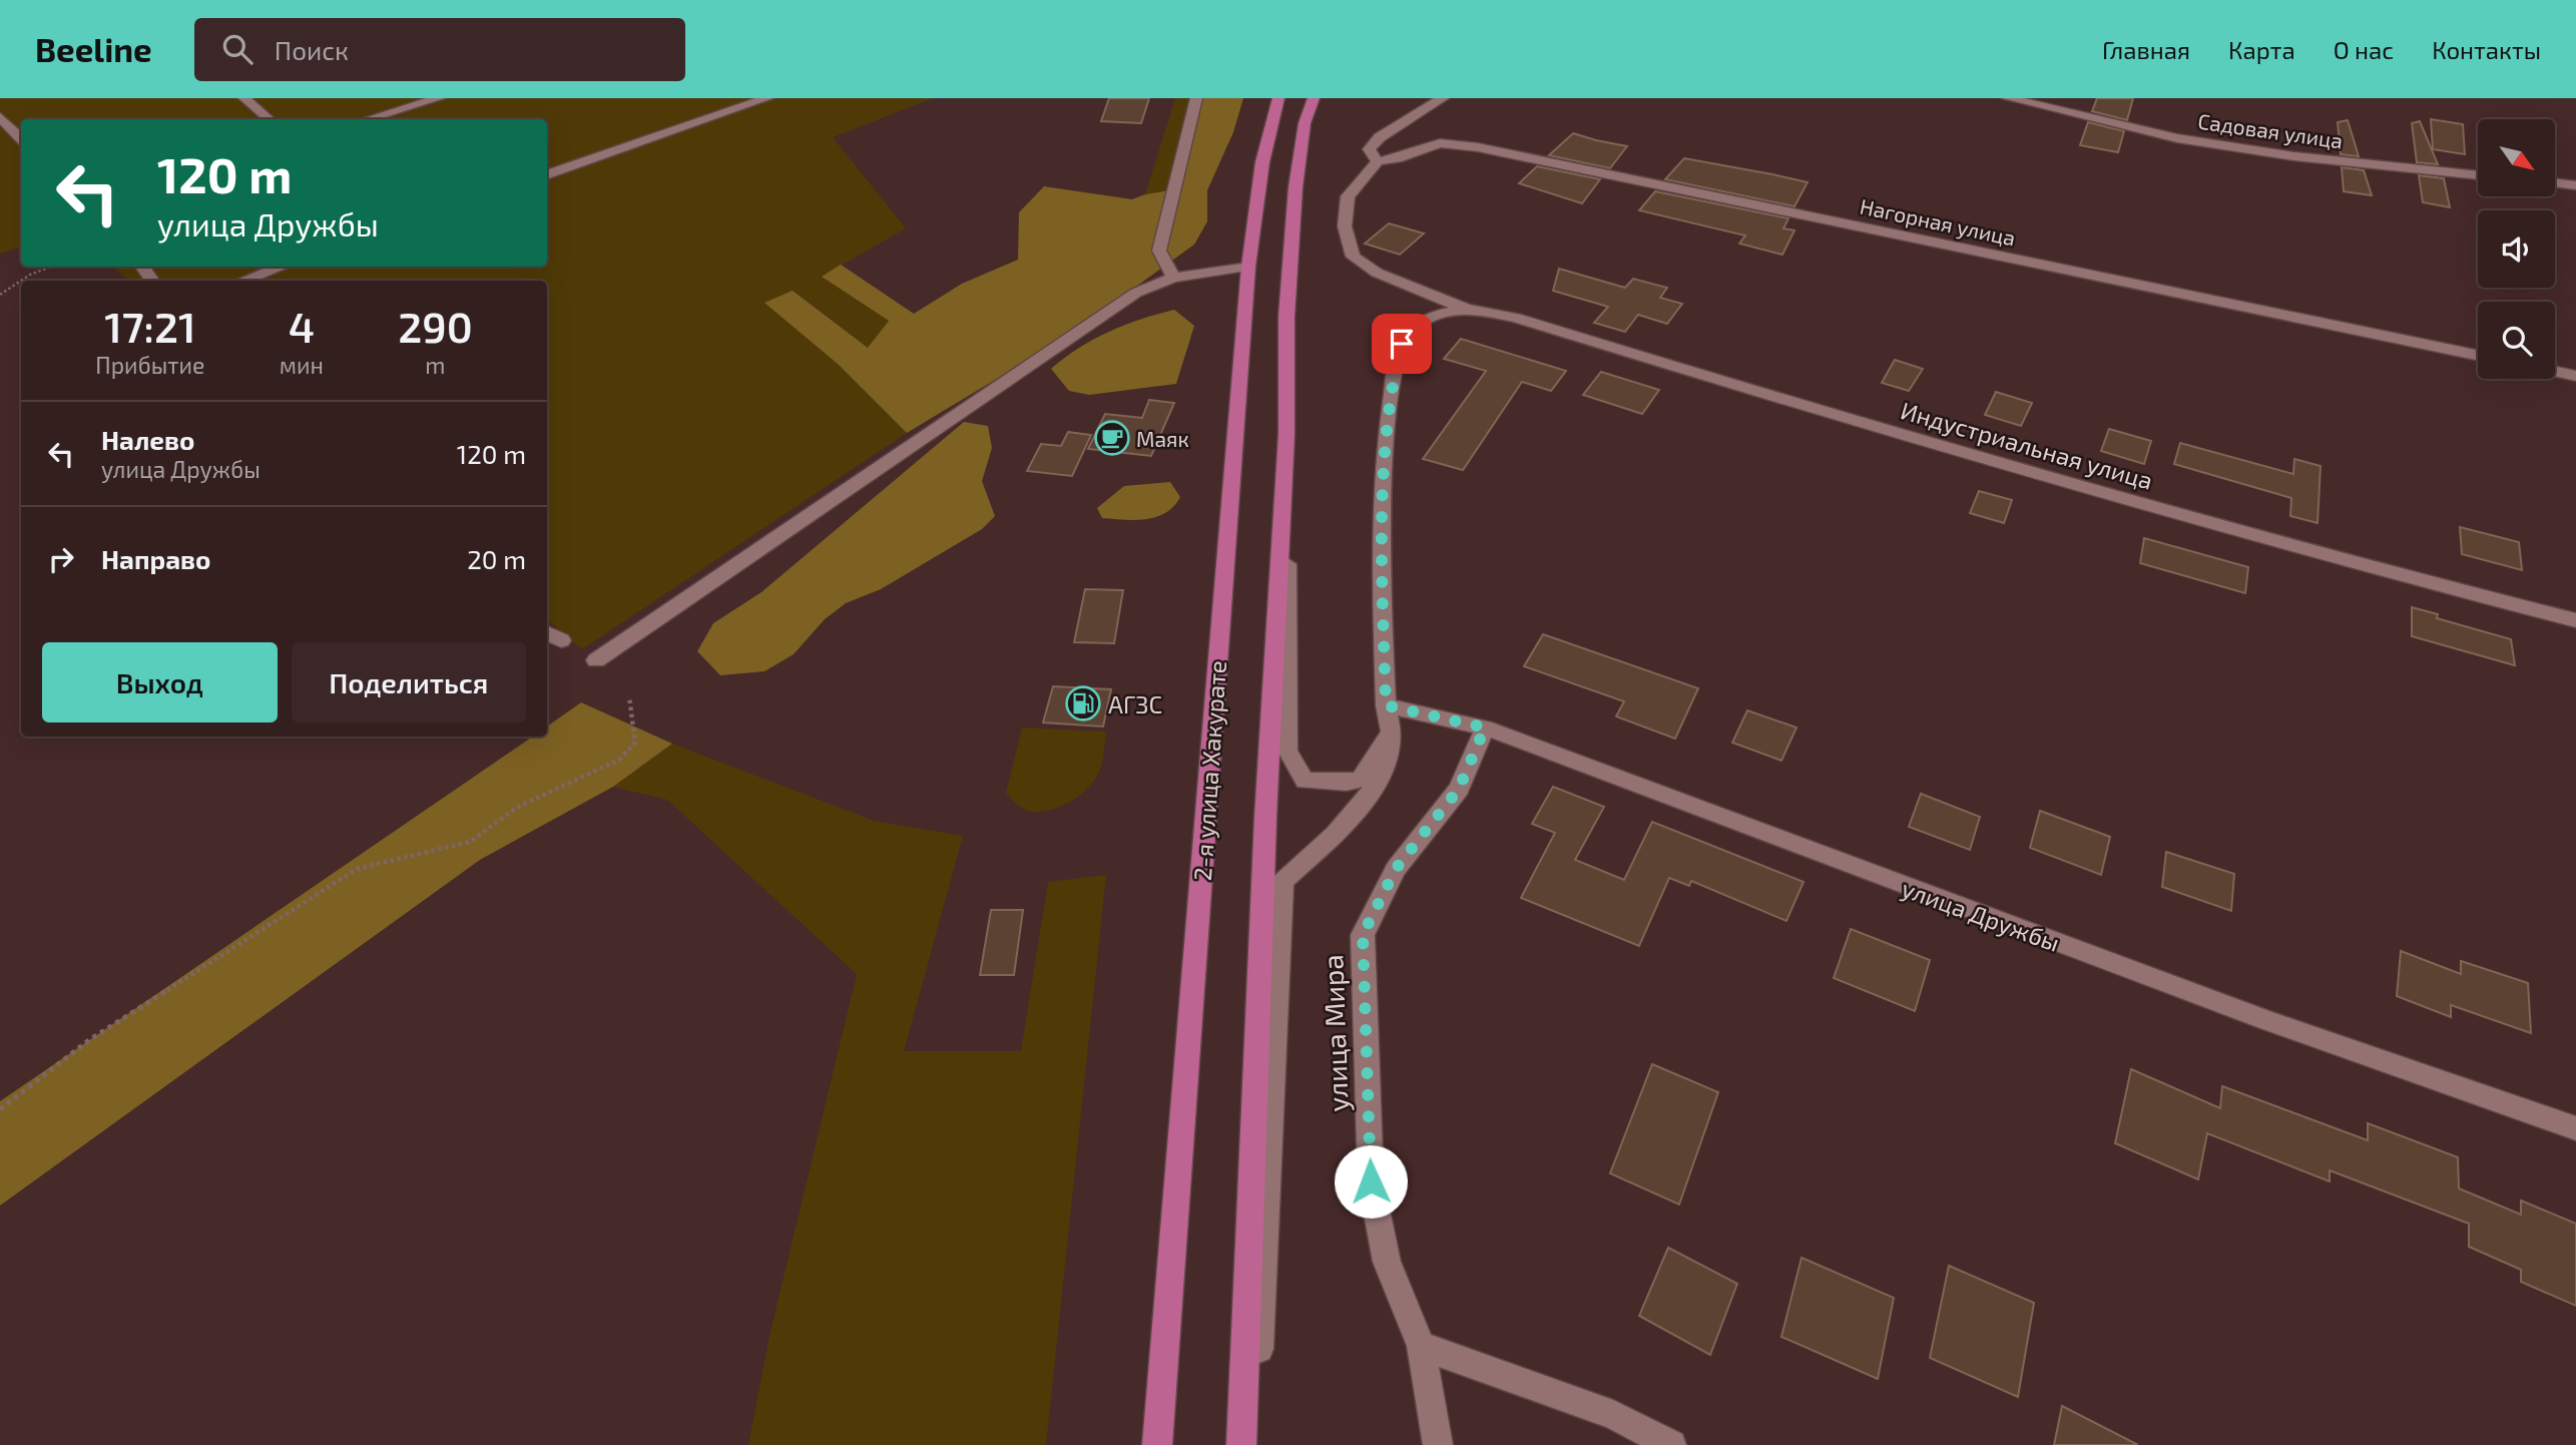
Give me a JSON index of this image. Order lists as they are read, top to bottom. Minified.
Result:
{"streets":{"main road":["2-я улица Хакурате"],"street":["Садовая улица","Нагорная улица","Индустриальная улица","улица Дружбы","улица Мира"]},"crossings":[["улица Дружбы","улица Мира"]],"places":{"cafe":["Маяк"],"fuel station":["АГЗС"]},"north":"bottom right","page":{"header":"Beeline","search":"Поиск","nav":["Главная","Карта","О нас","Контакты"],"turn":["120 m","улица Дружбы"],"eta":["17:21","Прибытие","4","мин","290","m"],"list":[{"name":"Налево","note":"улица Дружбы","value":"120 m"},{"name":"Направо","value":"20 m"}],"buttons":["Выход","Поделиться"]}}
